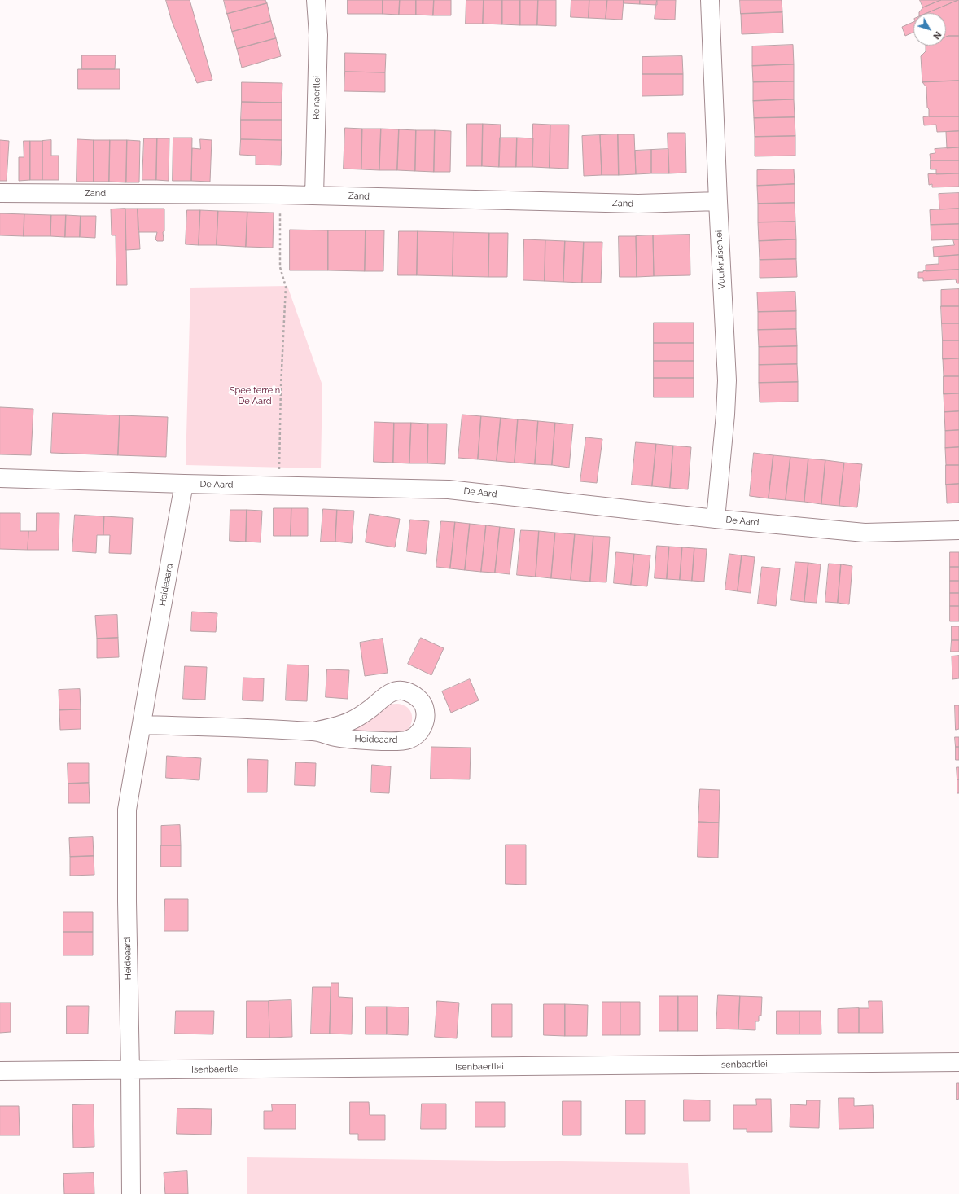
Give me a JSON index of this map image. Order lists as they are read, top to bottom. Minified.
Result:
{"streets":{"street":["Reinaertlei","Zand","Vuurkruisenlei","De Aard","Heideaard","Isenbaertlei"]},"crossings":[["Reinaertlei","Zand"],["Zand","Vuurkruisenlei"],["Vuurkruisenlei","De Aard"],["De Aard","Heideaard"],["Heideaard","Isenbaertlei"]],"parks":["Speelterrein De Aard"],"north":"bottom right"}
